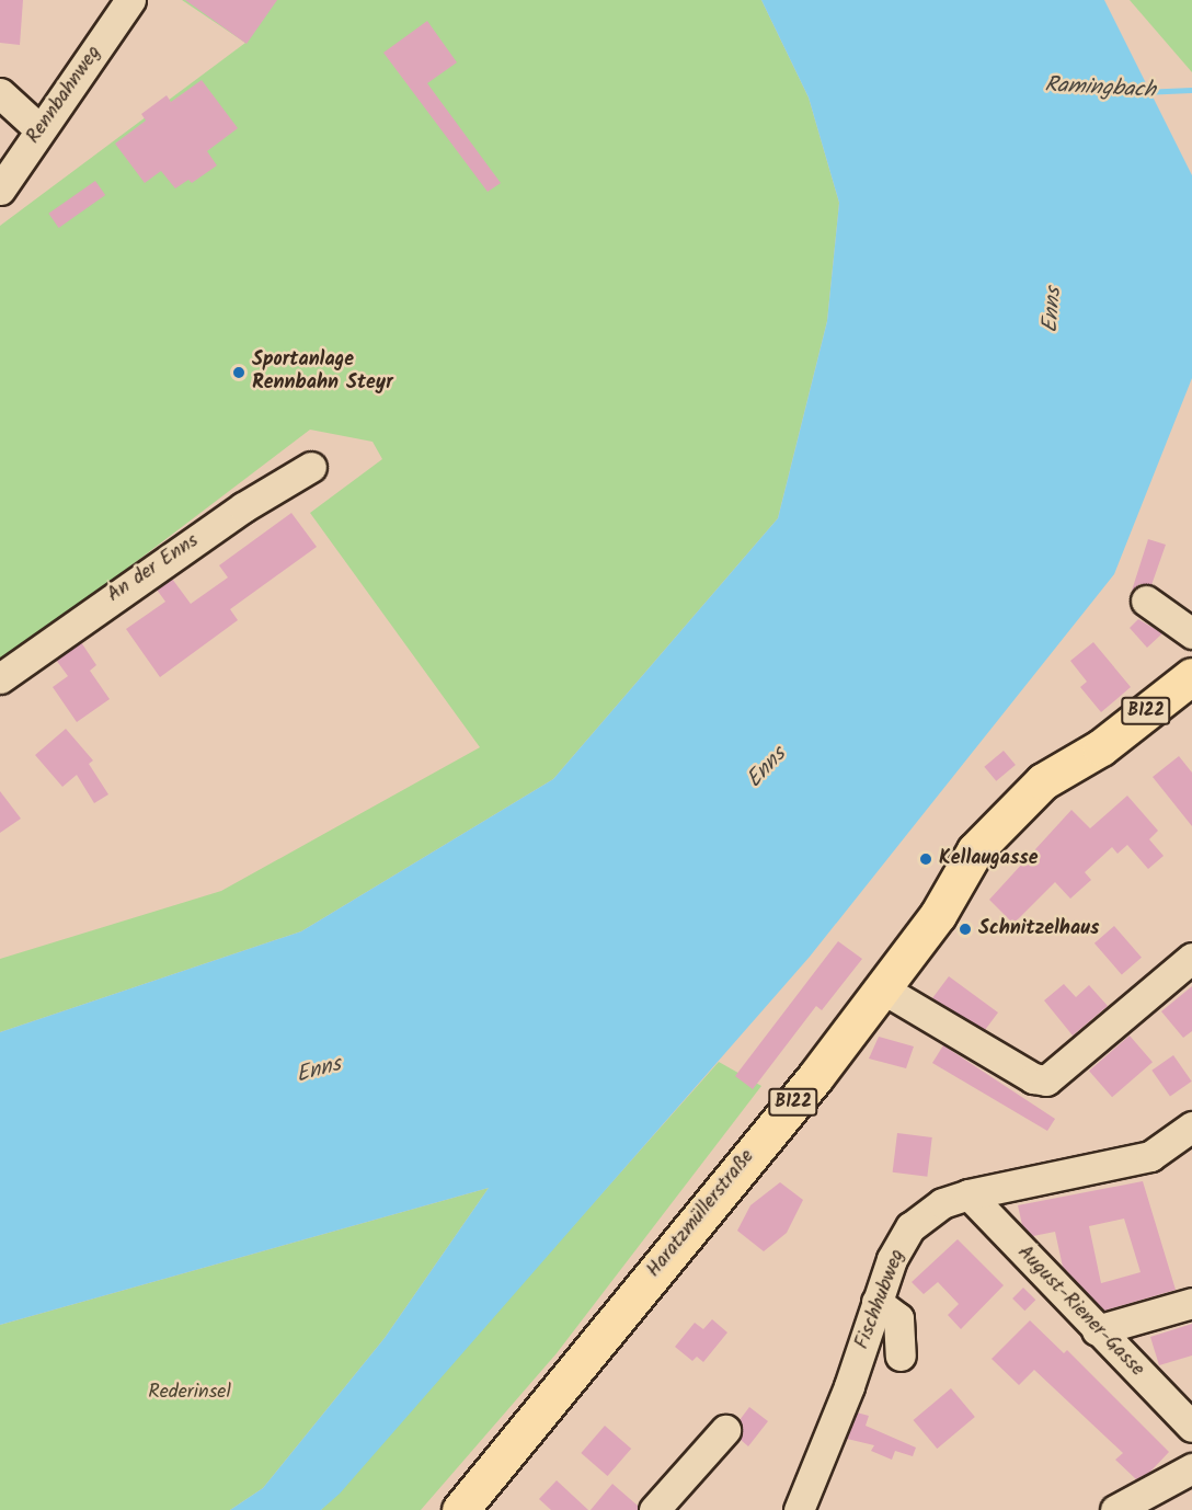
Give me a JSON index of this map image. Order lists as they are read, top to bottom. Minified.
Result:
{"streets":{"main road":["B122","Haratzmüllerstraße"],"street":["Rennbahnweg","An der Enns","Fischhubweg","August-Riener-Gasse"]},"crossings":[["Fischhubweg","August-Riener-Gasse"]],"water":["Ramingbach","Enns"],"parks":["Rederinsel"],"places":["Sportanlage Rennbahn Steyr","Kellaugasse","Schnitzelhaus"]}
